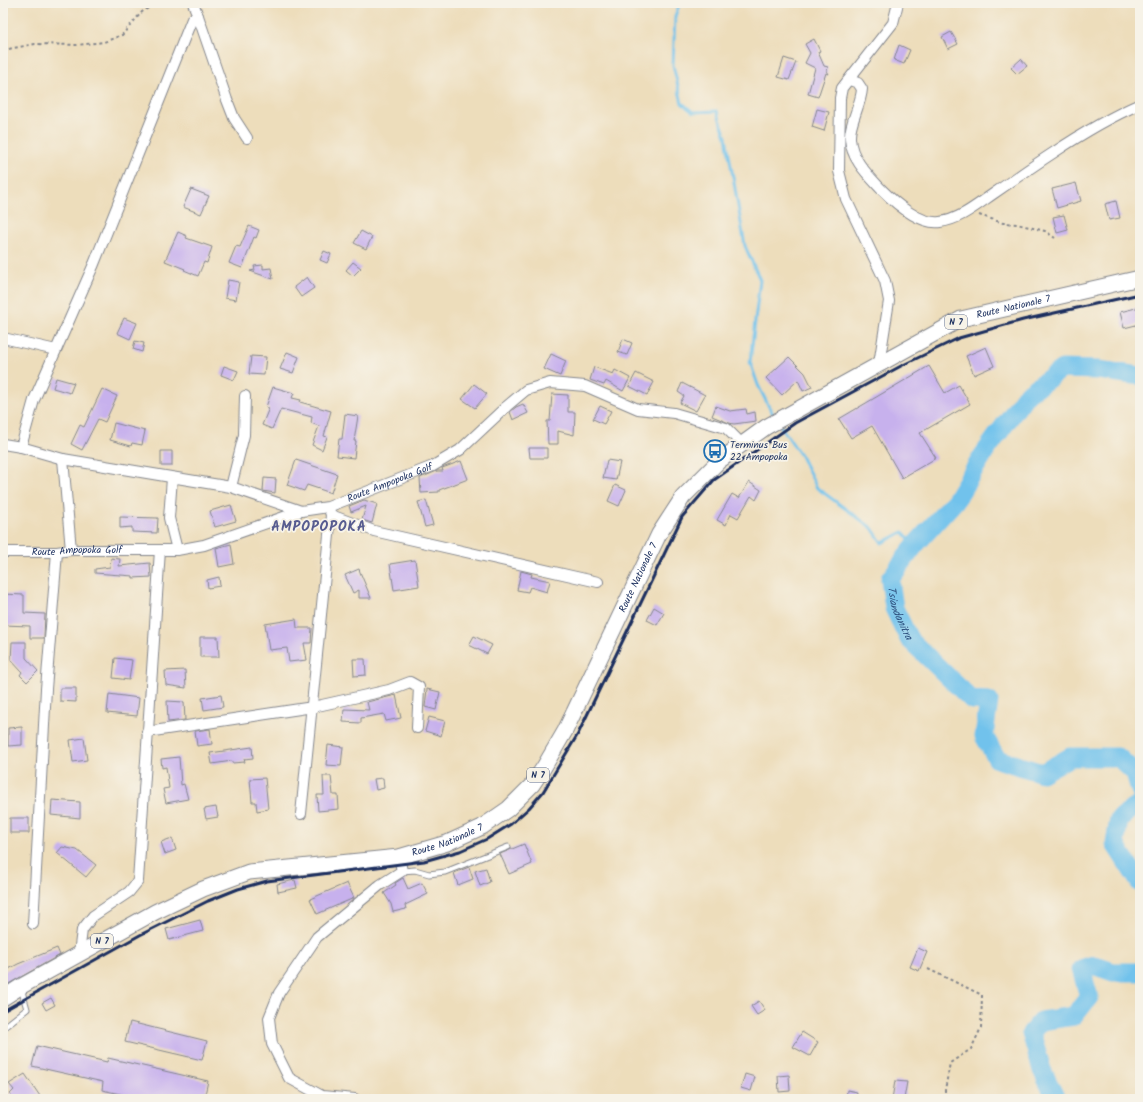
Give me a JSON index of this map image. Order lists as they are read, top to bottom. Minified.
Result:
{"streets":{"main road":["Route Nationale 7","N 7"],"street":["Route Ampopoka Golf"]},"crossings":[["Route Nationale 7","Route Ampopoka Golf"]],"districts":["AMPOPOPOKA"],"water":["Tsiandanitra"],"places":{"bus stop":["Terminus Bus 22 Ampopoka"]}}
